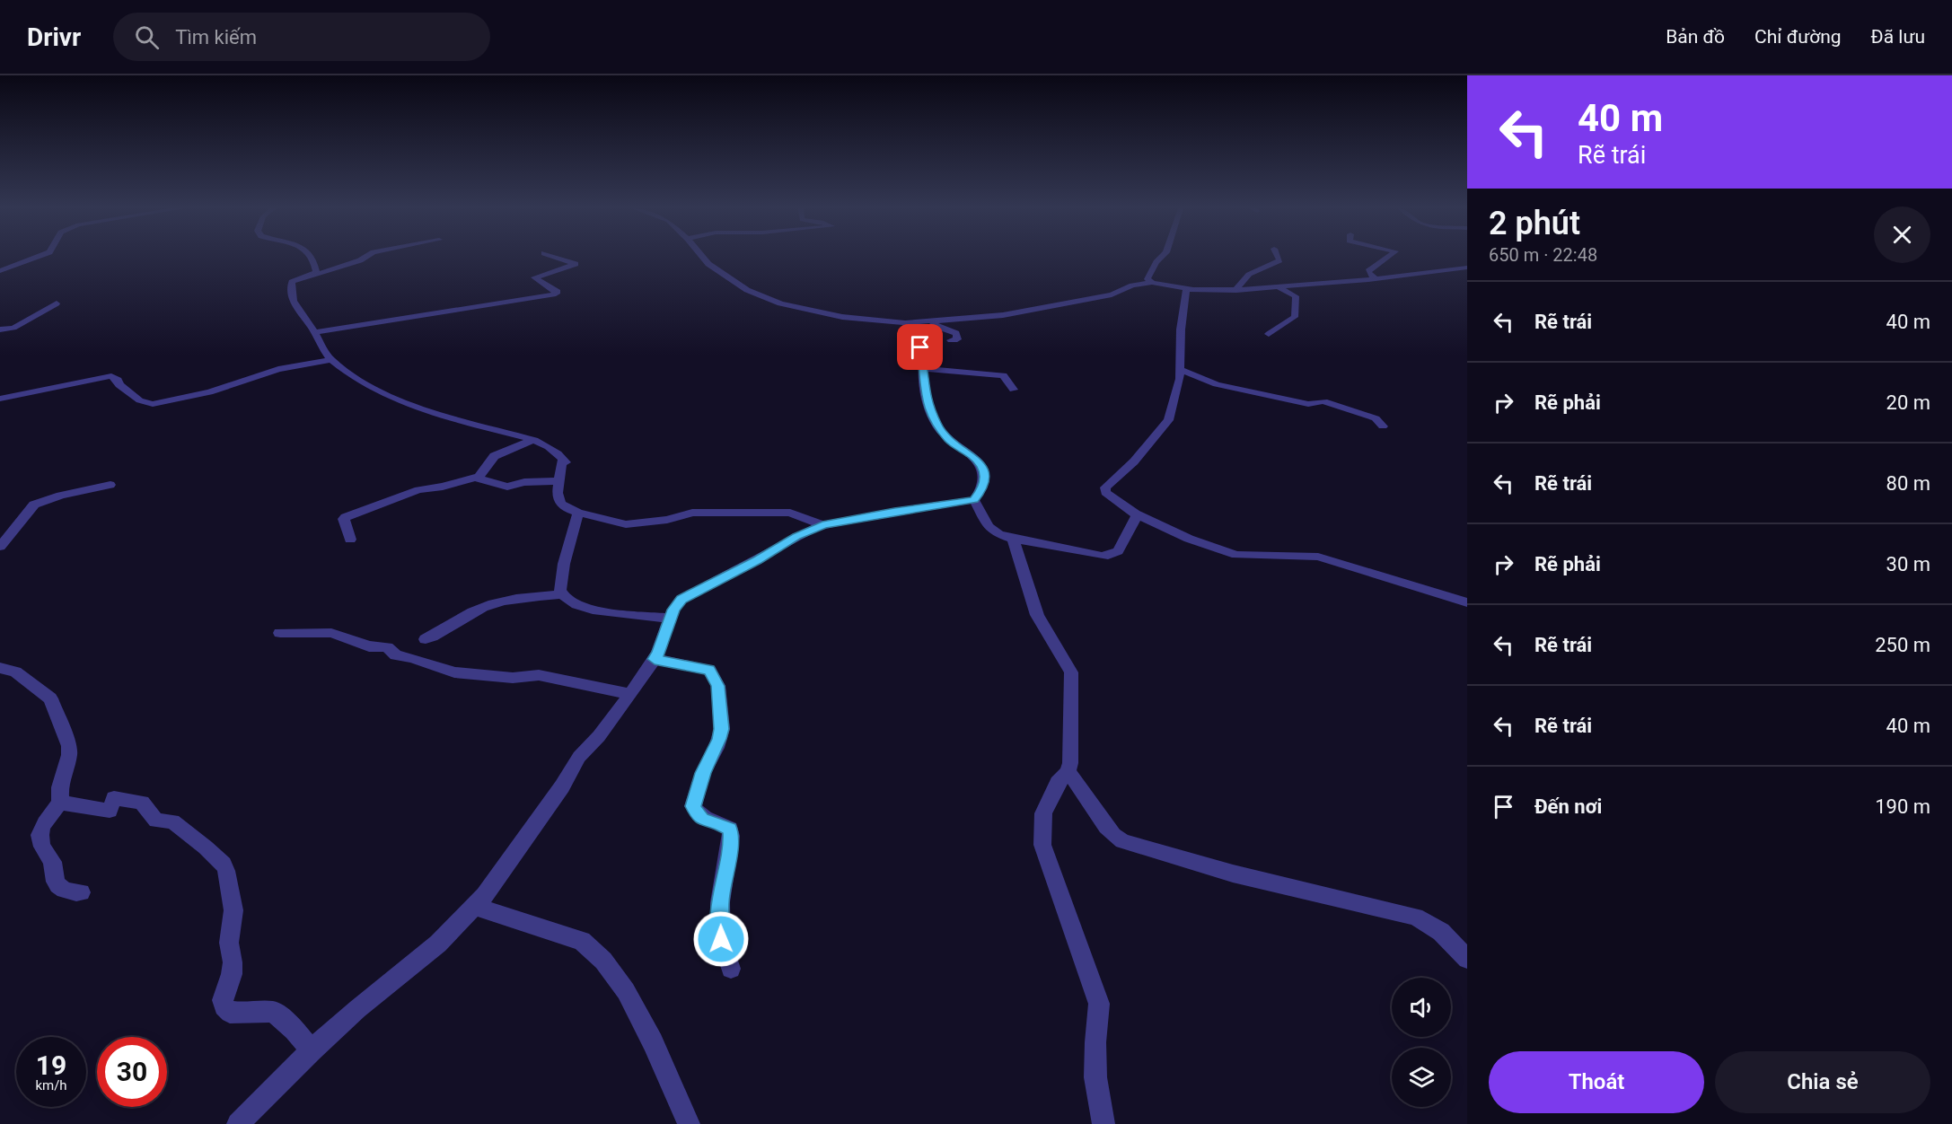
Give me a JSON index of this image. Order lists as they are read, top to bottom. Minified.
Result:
{"page":{"header":"Drivr","search":"Tìm kiếm","nav":["Bản đồ","Chỉ đường","Đã lưu"],"turn":["40 m","Rẽ trái"],"heading":["2 phút","650 m · 22:48"],"list":[{"name":"Rẽ trái","value":"40 m"},{"name":"Rẽ phải","value":"20 m"},{"name":"Rẽ trái","value":"80 m"},{"name":"Rẽ phải","value":"30 m"},{"name":"Rẽ trái","value":"250 m"},{"name":"Rẽ trái","value":"40 m"},{"name":"Đến nơi","value":"190 m"}],"speed":"19 km/h","limit":"30","buttons":["Thoát","Chia sẻ"]}}
